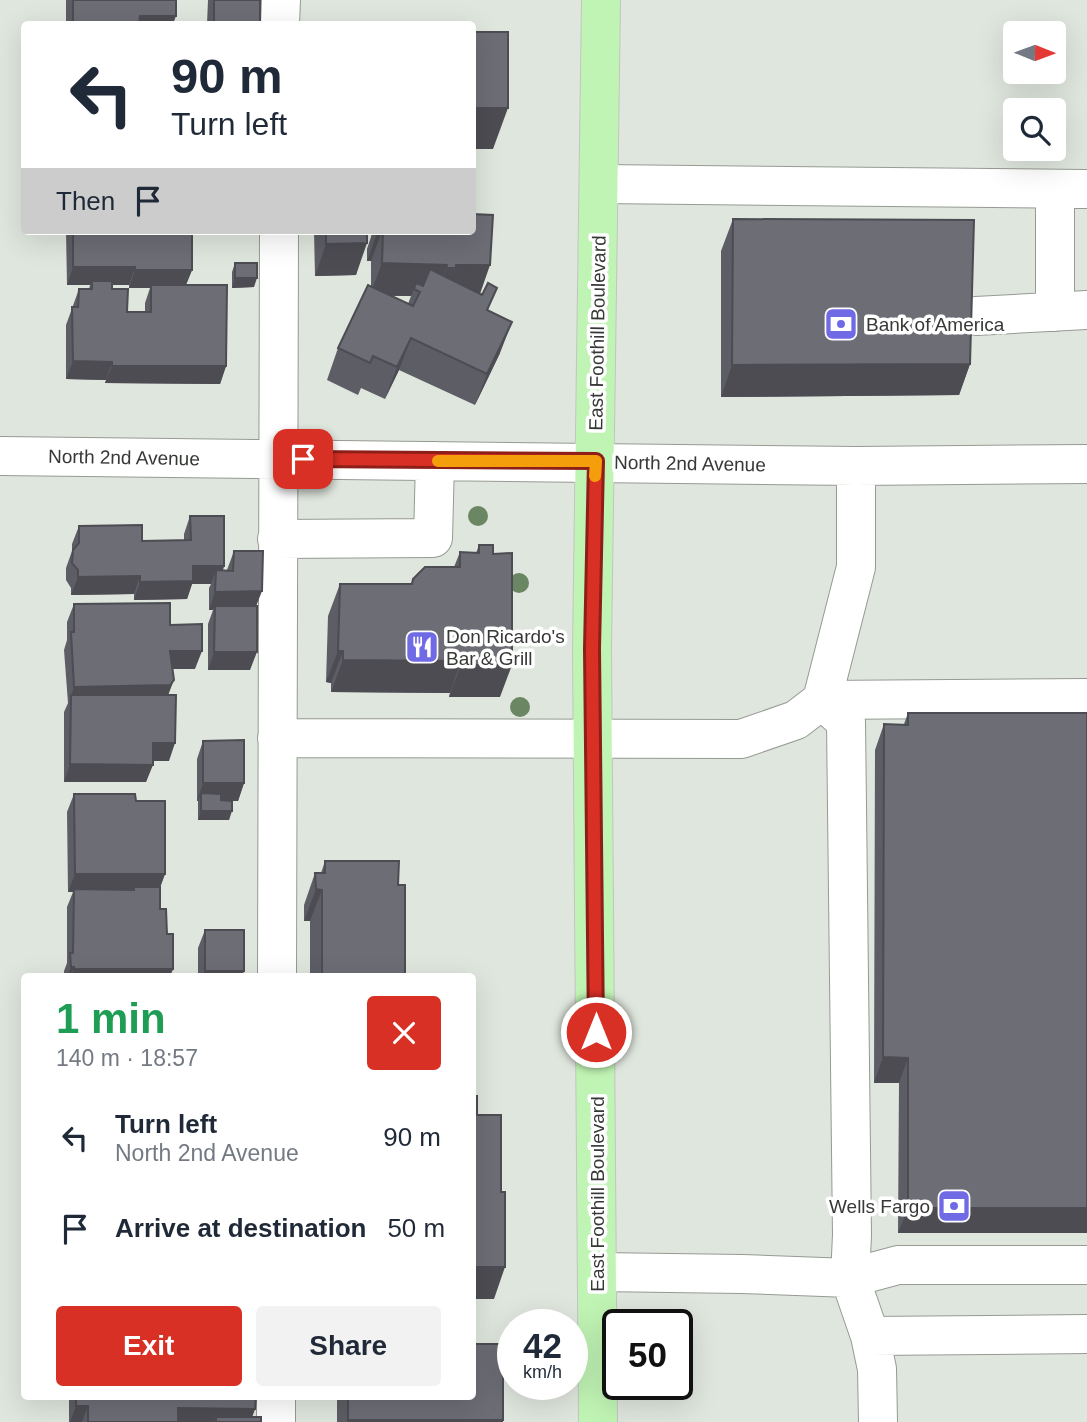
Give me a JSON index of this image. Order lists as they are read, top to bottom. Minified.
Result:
{"streets":{"main road":["East Foothill Boulevard"],"street":["North 2nd Avenue"]},"crossings":[["East Foothill Boulevard","North 2nd Avenue"]],"places":{"bank":["Bank of America","Wells Fargo"],"restaurant":["Don Ricardo's Bar & Grill"]},"north":"right","page":{"turn":["90 m","Turn left"],"then":"Then","heading":["1 min","140 m · 18:57"],"list":[{"name":"Turn left","note":"North 2nd Avenue","value":"90 m"},{"name":"Arrive at destination","value":"50 m"}],"buttons":["Exit","Share"],"speed":"42 km/h","limit":"50"}}
